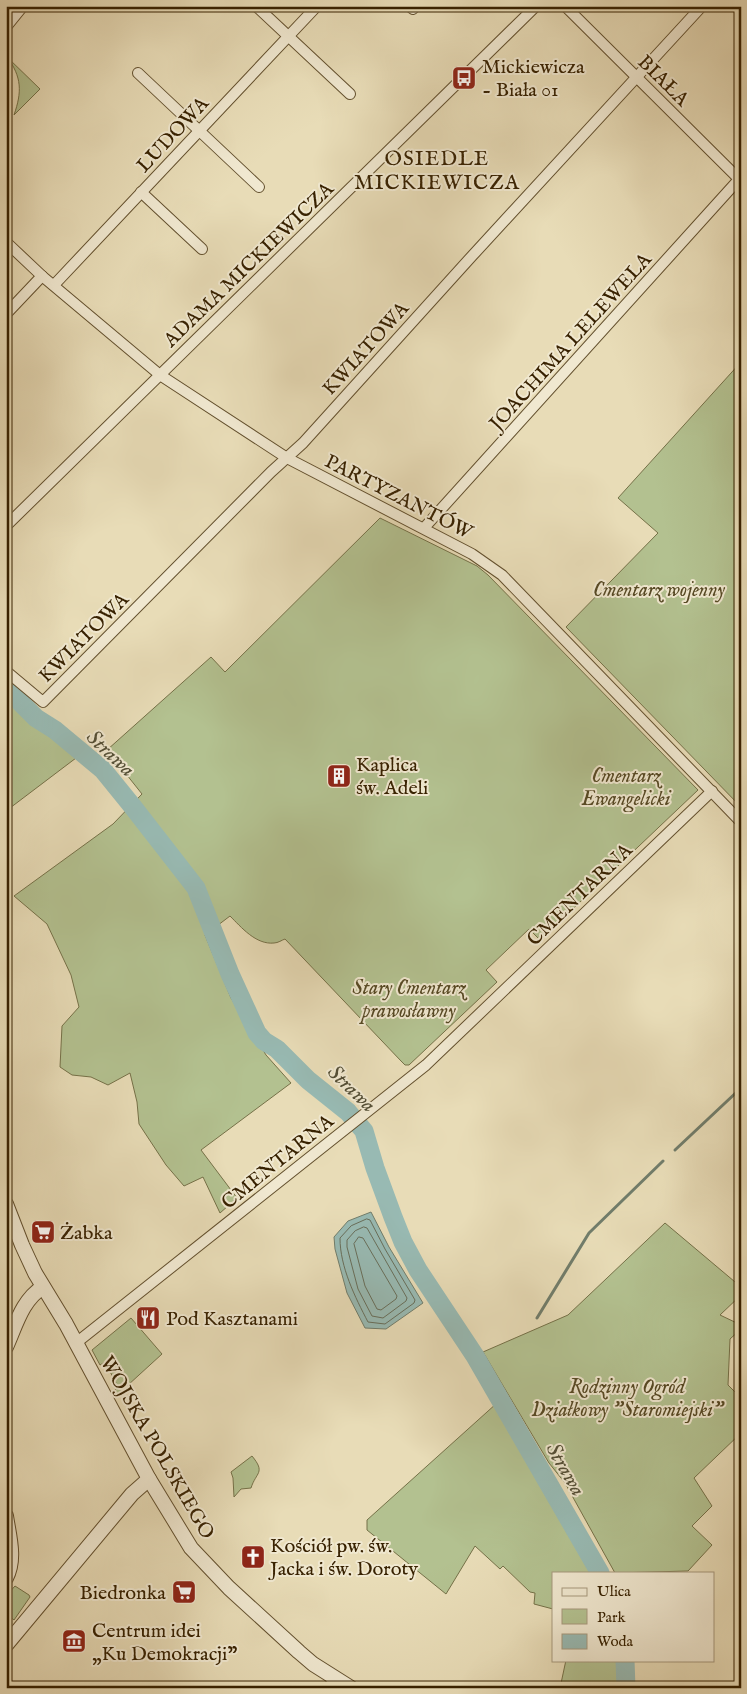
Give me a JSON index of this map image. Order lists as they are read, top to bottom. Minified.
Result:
{"streets":{"street":["BIAŁA","LUDOWA","ADAMA MICKIEWICZA","JOACHIMA LELEWELA","KWIATOWA","PARTYZANTÓW","CMENTARNA","WOJSKA POLSKIEGO"]},"crossings":[["BIAŁA","JOACHIMA LELEWELA"],["BIAŁA","KWIATOWA"],["LUDOWA","PARTYZANTÓW"],["ADAMA MICKIEWICZA","PARTYZANTÓW"],["JOACHIMA LELEWELA","PARTYZANTÓW"],["KWIATOWA","PARTYZANTÓW"],["PARTYZANTÓW","CMENTARNA"],["CMENTARNA","WOJSKA POLSKIEGO"]],"districts":["OSIEDLE MICKIEWICZA"],"water":["Strawa"],"parks":["Cmentarz wojenny","Cmentarz Ewangelicki","Stary Cmentarz prawosławny","Rodzinny Ogród Działkowy \"Staromiejski\""],"places":{"bus stop":["Mickiewicza - Biała 01"],"building":["Kaplica św. Adeli"],"supermarket":["Żabka","Biedronka"],"restaurant":["Pod Kasztanami"],"church":["Kościół pw. św. Jacka i św. Doroty"],"museum":["Centrum idei „Ku Demokracji”"]},"legend":["Ulica","Park","Woda"]}
